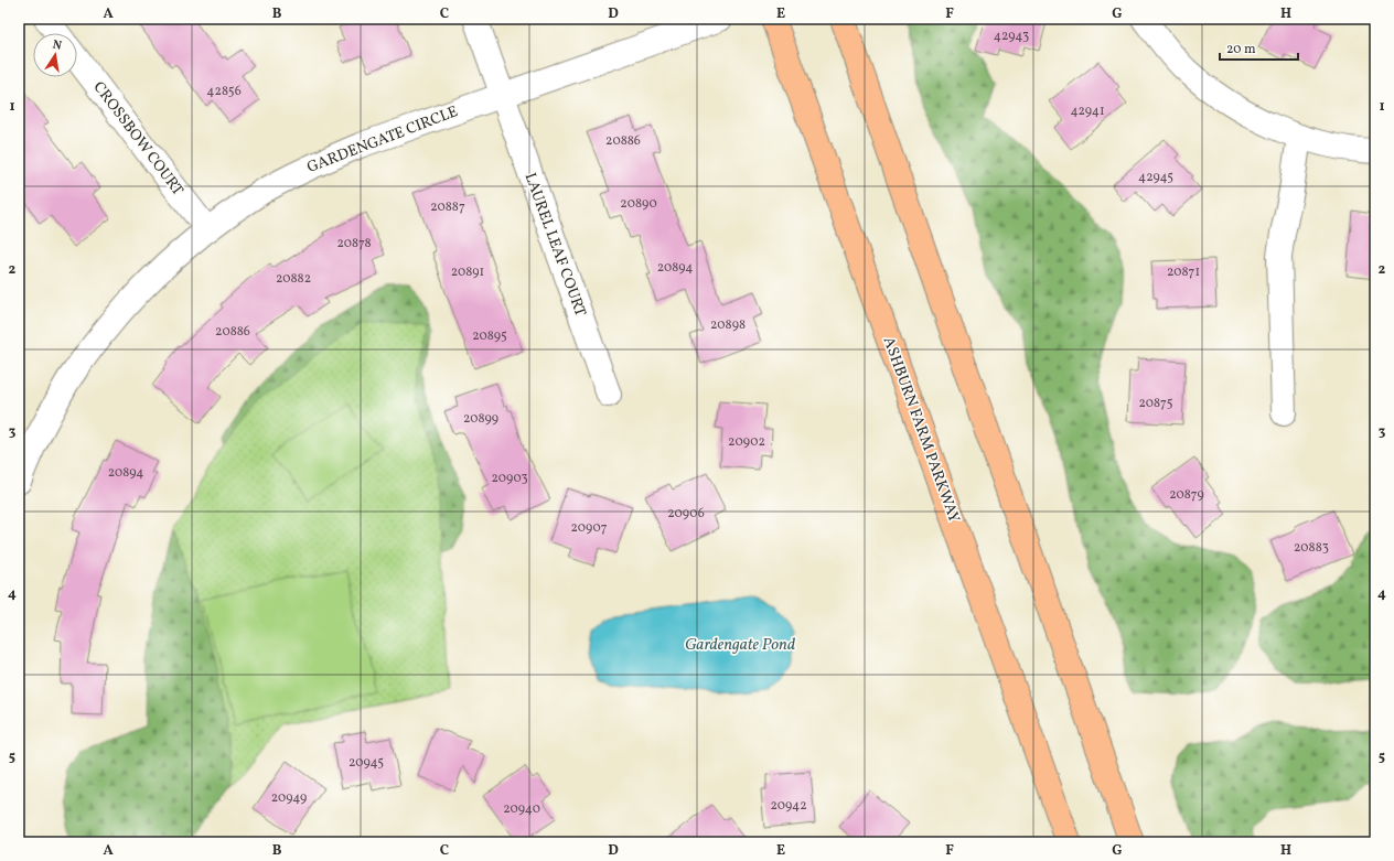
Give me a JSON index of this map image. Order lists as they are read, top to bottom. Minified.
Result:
{"streets":{"main road":["ASHBURN FARM PARKWAY"],"street":["CROSSBOW COURT","GARDENGATE CIRCLE","LAUREL LEAF COURT"]},"crossings":[["CROSSBOW COURT","GARDENGATE CIRCLE"],["GARDENGATE CIRCLE","LAUREL LEAF COURT"]],"water":["Gardengate Pond"],"house_numbers":["42943","42856","42941","20886","42945","20890","20887","20878","20894","20891","20871","20882","20898","20886","20895","20875","20899","20902","20894","20903","20879","20906","20907","20883","20945","20949","20942","20940"],"scale_bar":"20 m","north":"top","grid":{"columns":["A","B","C","D","E","F","G","H"],"rows":["1","2","3","4","5"]}}
